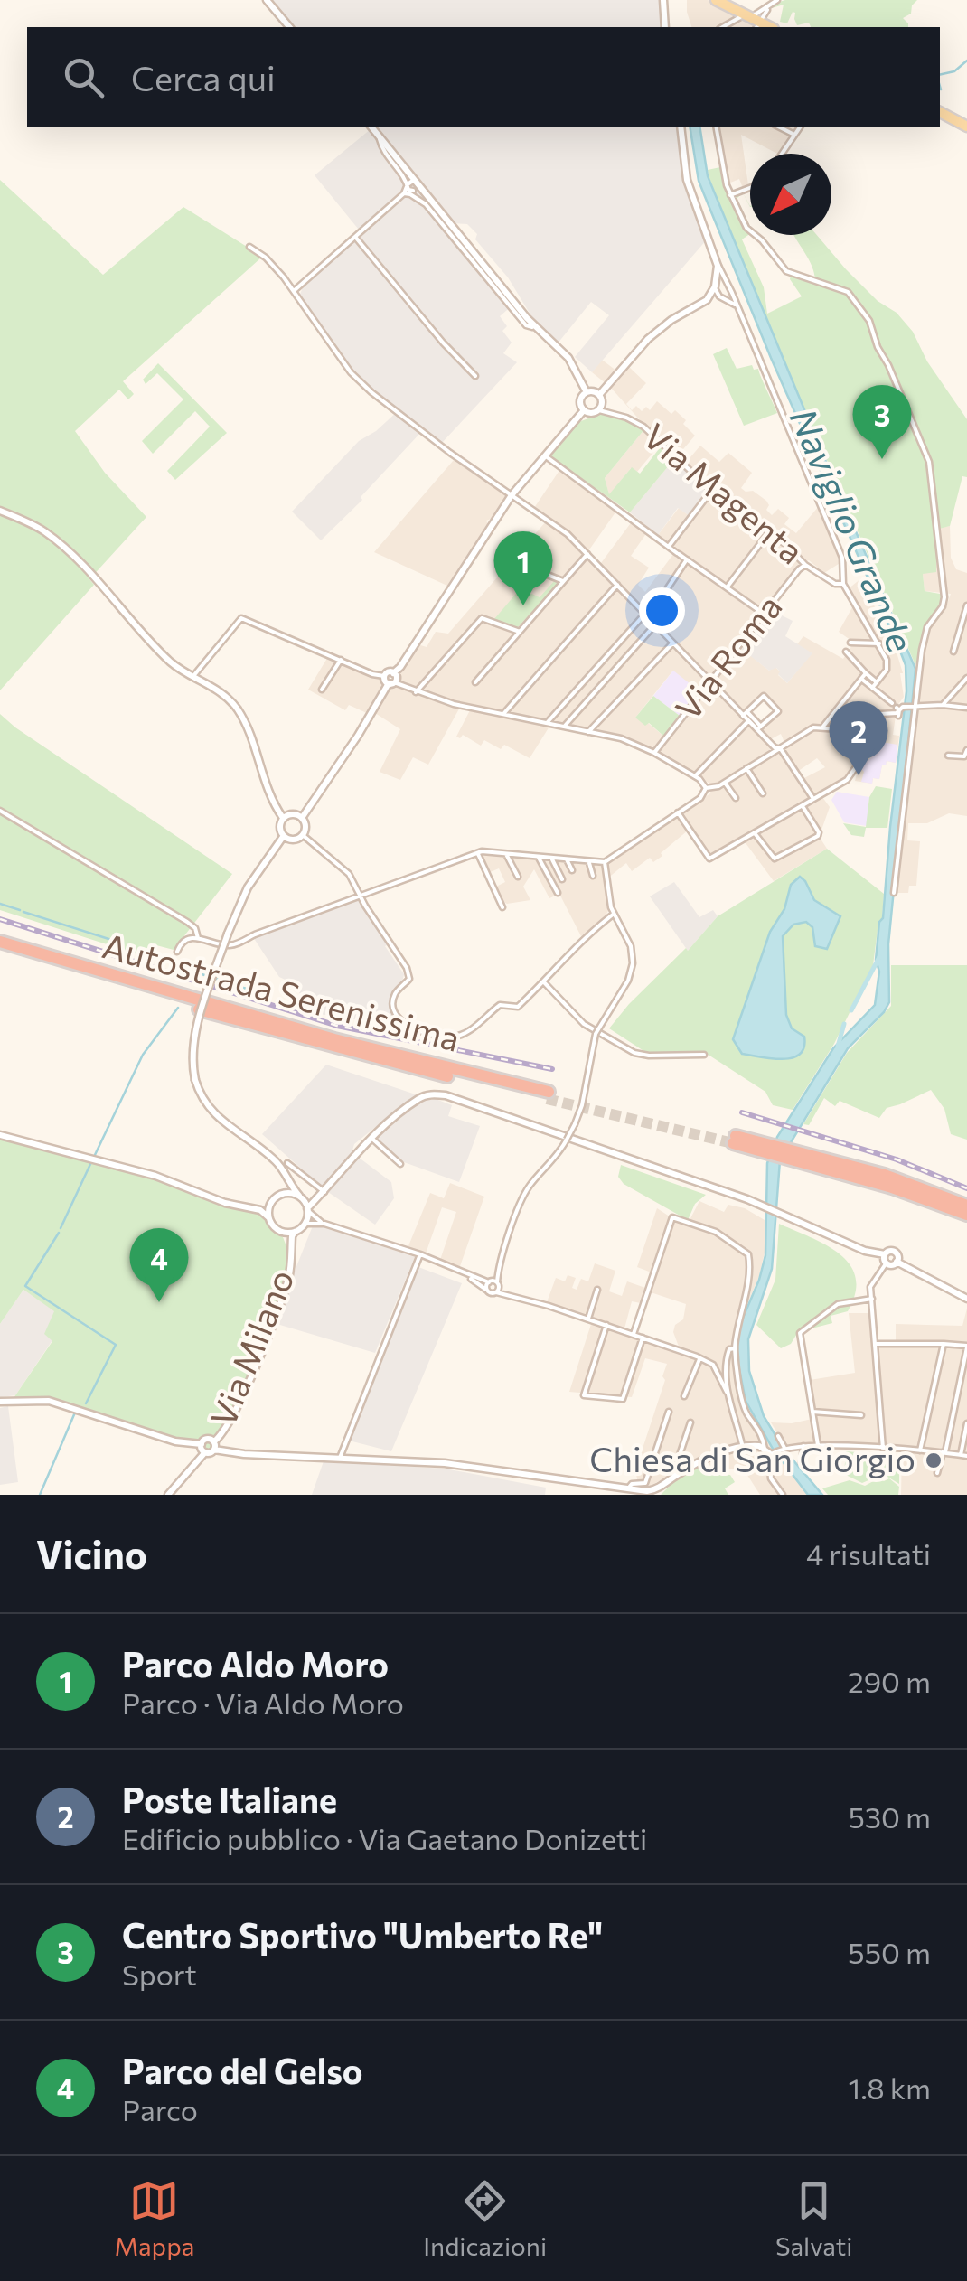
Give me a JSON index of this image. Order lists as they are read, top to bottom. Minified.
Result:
{"streets":{"highway":["Autostrada Serenissima"],"street":["Via Magenta","Via Roma","Via Milano"]},"crossings":[["Via Magenta","Via Roma"]],"water":["Naviglio Grande"],"places":["Chiesa di San Giorgio"],"north":"bottom left","page":{"search":"Cerca qui","pins":["3","1","2","4"],"heading":["Vicino","4 risultati"],"list":[{"mark":"1","name":"Parco Aldo Moro","note":"Parco · Via Aldo Moro","value":"290 m"},{"mark":"2","name":"Poste Italiane","note":"Edificio pubblico · Via Gaetano Donizetti","value":"530 m"},{"mark":"3","name":"Centro Sportivo \"Umberto Re\"","note":"Sport","value":"550 m"},{"mark":"4","name":"Parco del Gelso","note":"Parco","value":"1.8 km"}],"nav":["Mappa","Indicazioni","Salvati"]}}
